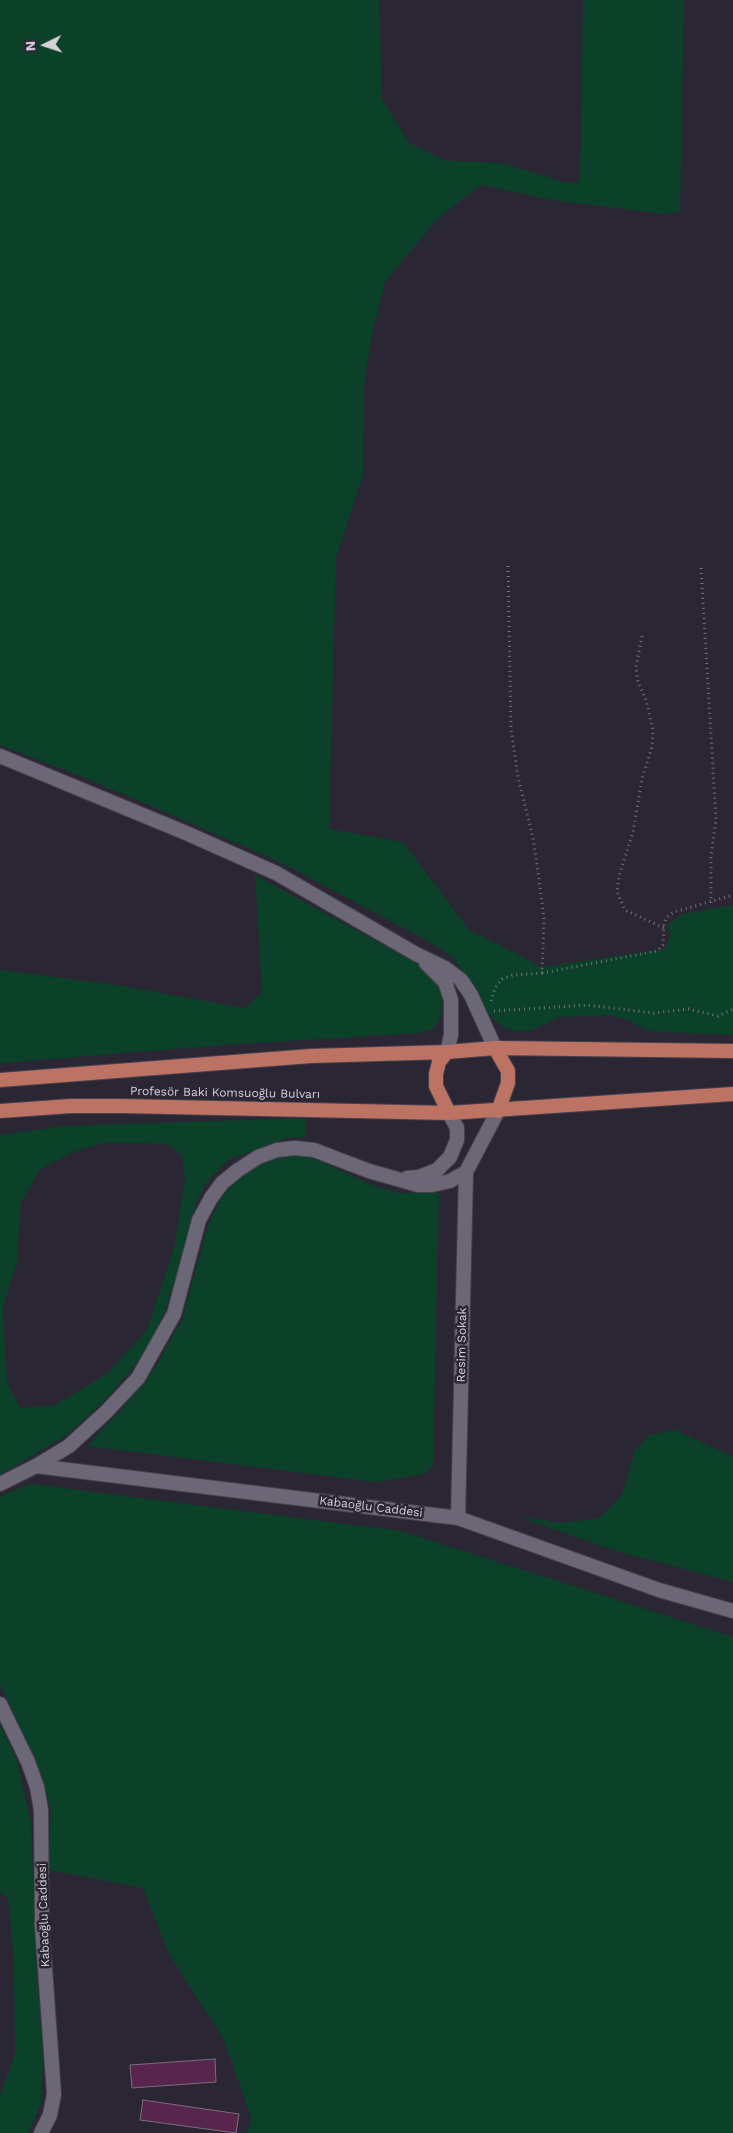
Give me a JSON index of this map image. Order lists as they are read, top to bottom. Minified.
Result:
{"streets":{"highway":["Profesör Baki Komsuoğlu Bulvarı"],"street":["Resim Sokak","Kabaoğlu Caddesi"]},"crossings":[["Resim Sokak","Kabaoğlu Caddesi"]],"north":"left"}
